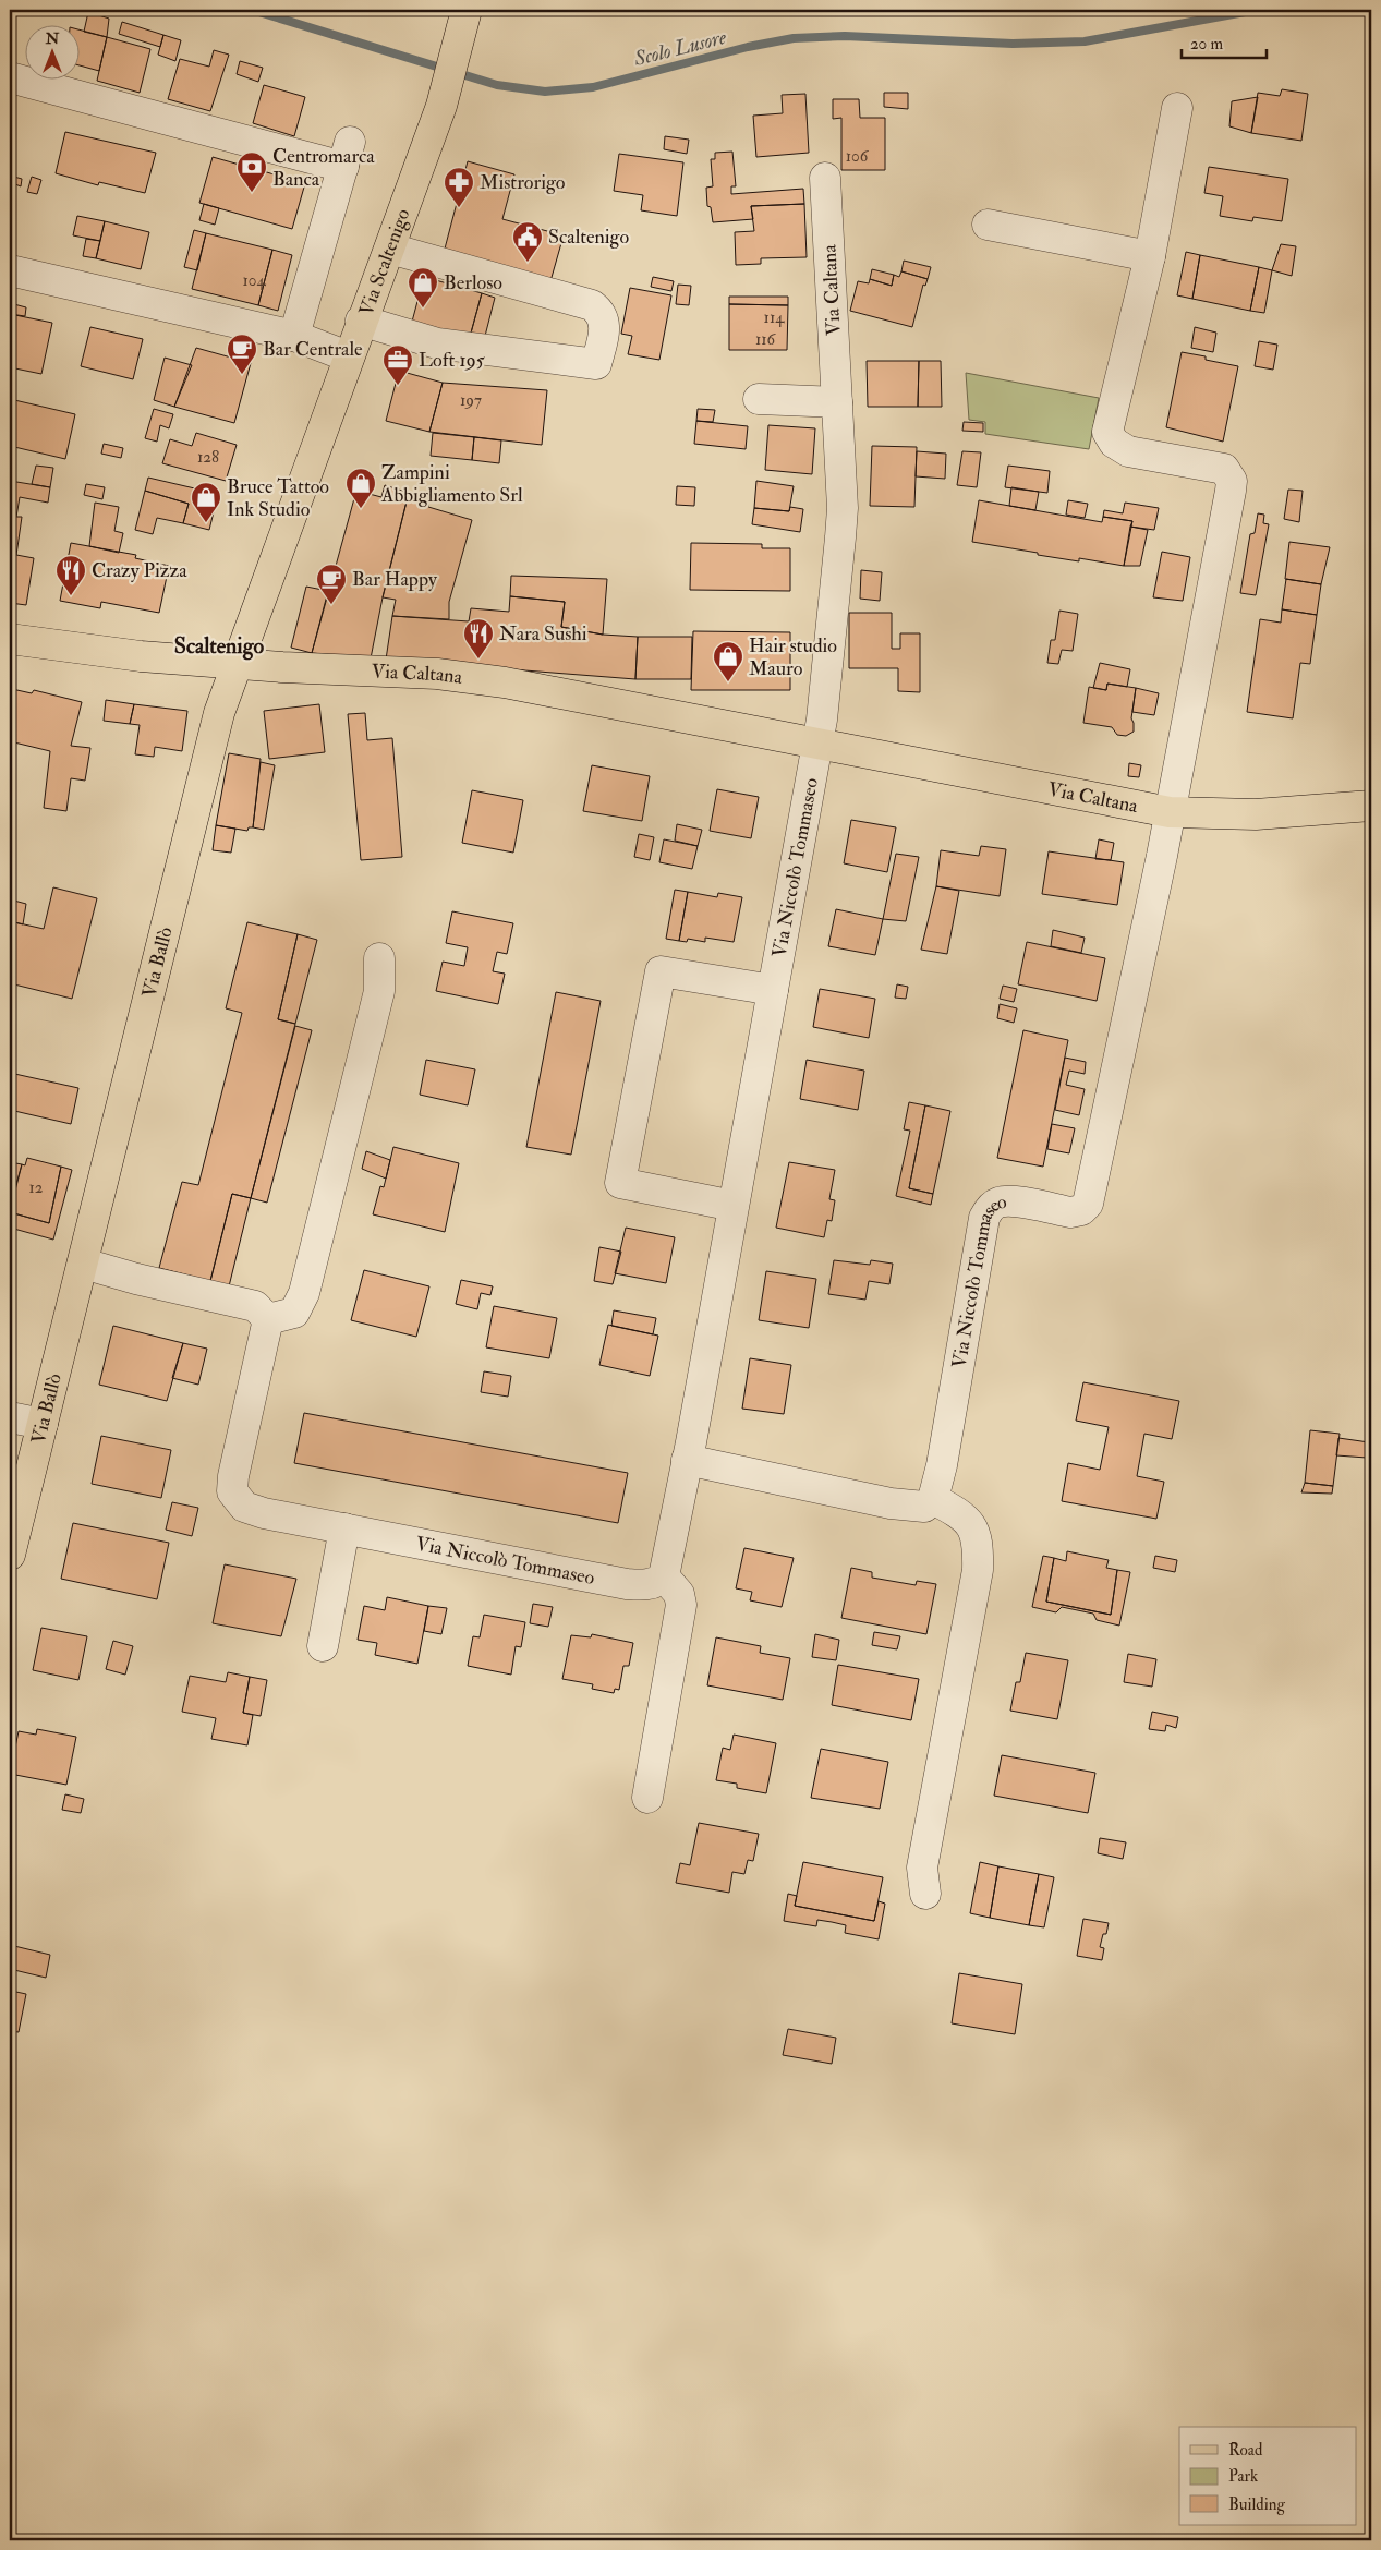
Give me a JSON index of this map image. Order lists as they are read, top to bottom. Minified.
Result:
{"streets":{"main road":["Via Scaltenigo","Via Caltana","Via Ballò"],"street":["Via Niccolò Tommaseo"]},"crossings":[["Via Scaltenigo","Via Caltana"],["Via Scaltenigo","Via Ballò"],["Via Caltana","Via Niccolò Tommaseo"],["Via Caltana","Via Ballò"]],"districts":["Scaltenigo"],"water":["Scolo Lusore"],"places":{"bank":["Centromarca Banca"],"pharmacy":["Mistrorigo"],"public building":["Scaltenigo"],"shop":["Berloso","Zampini Abbigliamento Srl","Bruce Tattoo Ink Studio","Hair studio Mauro"],"cafe":["Bar Centrale","Bar Happy"],"office":["Loft 195"],"restaurant":["Crazy Pizza","Nara Sushi"]},"house_numbers":["106","104","114","116","197","128","12"],"legend":["Road","Park","Building"],"scale_bar":"20 m","north":"top"}
